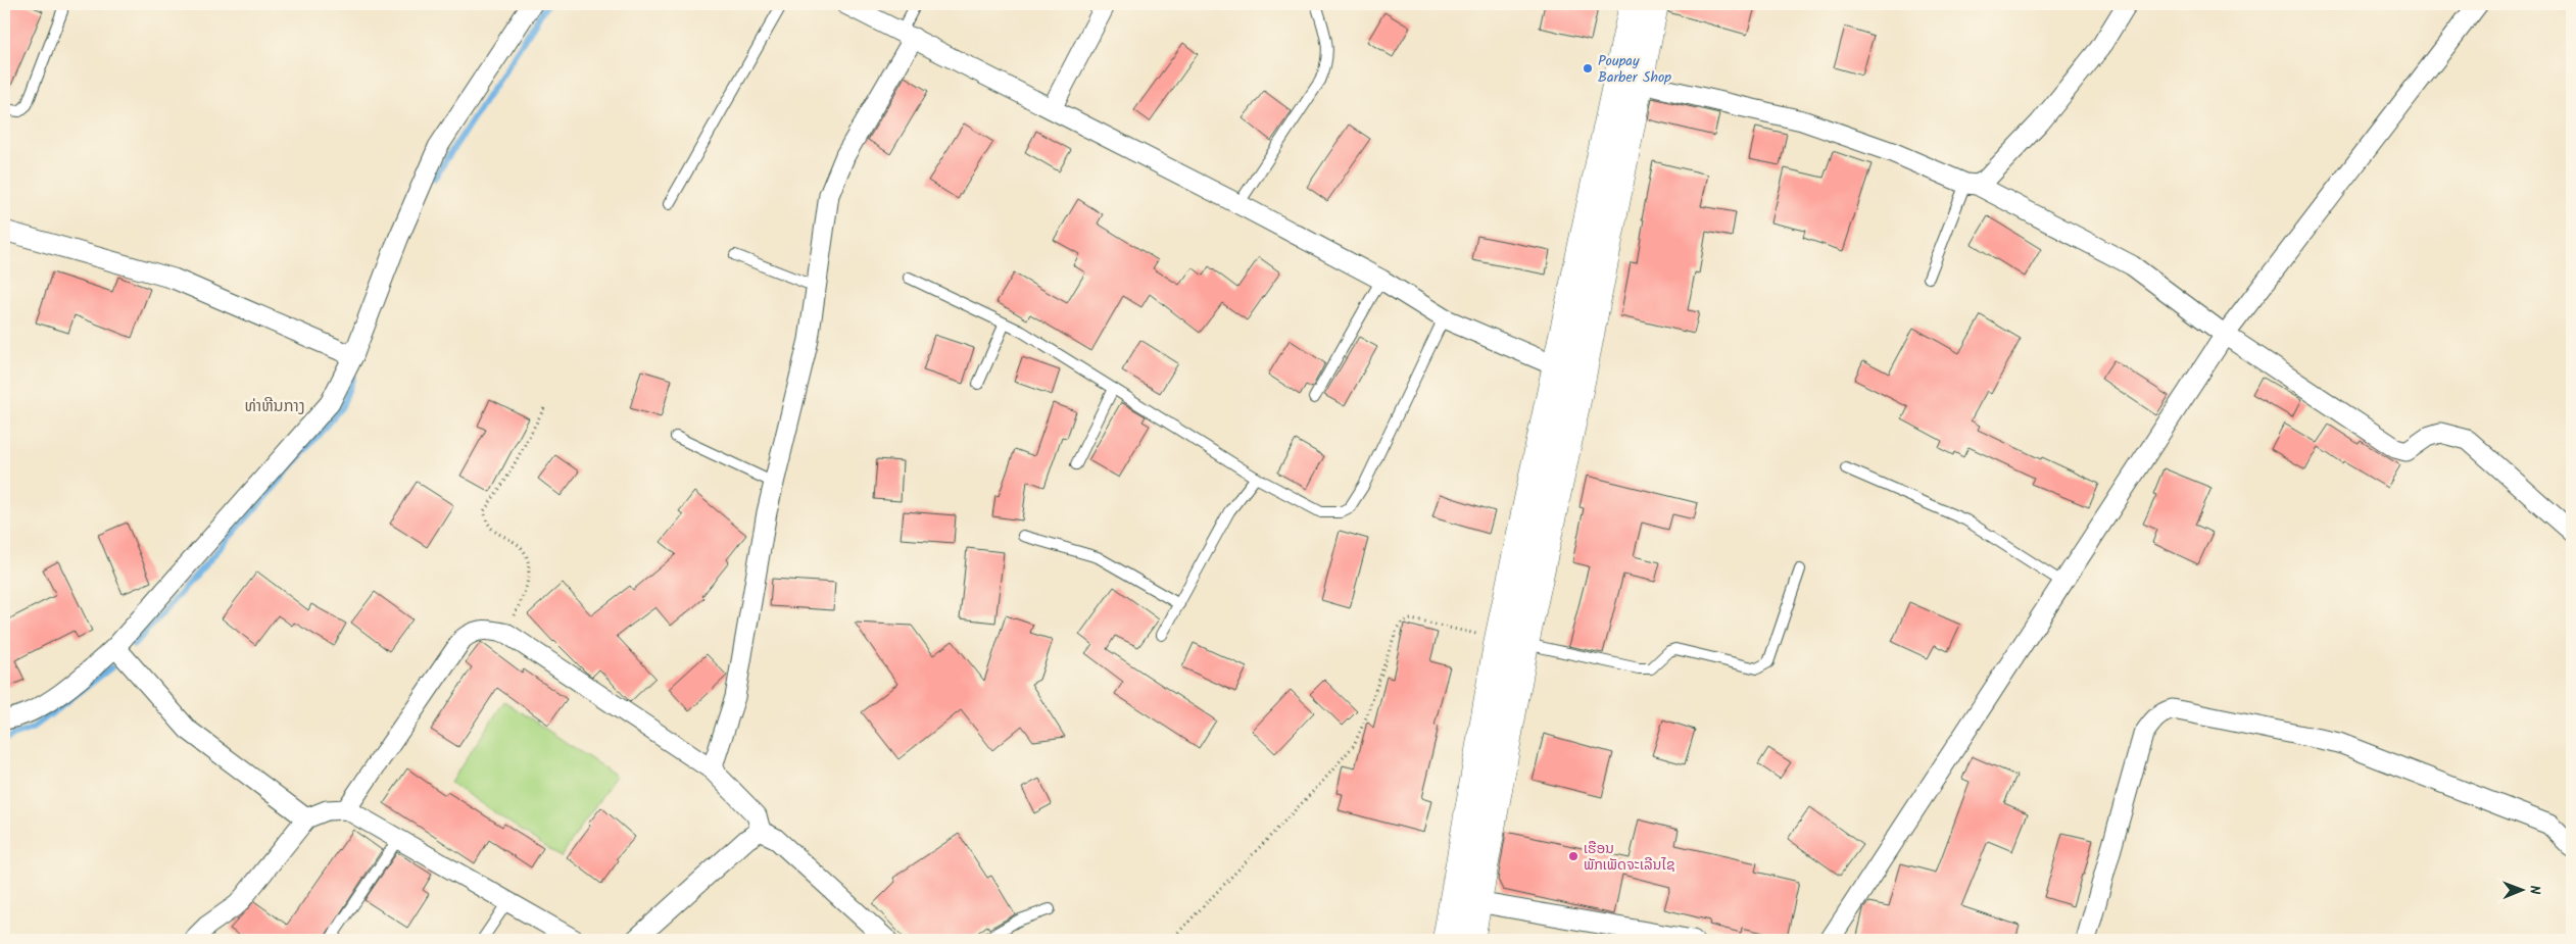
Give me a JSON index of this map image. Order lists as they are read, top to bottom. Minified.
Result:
{"districts":["ທ່າຫີນກາງ"],"places":["Poupay Barber Shop","ເຮືອນ ພັກເພັດຈະເລີນໄຊ"],"north":"right"}
